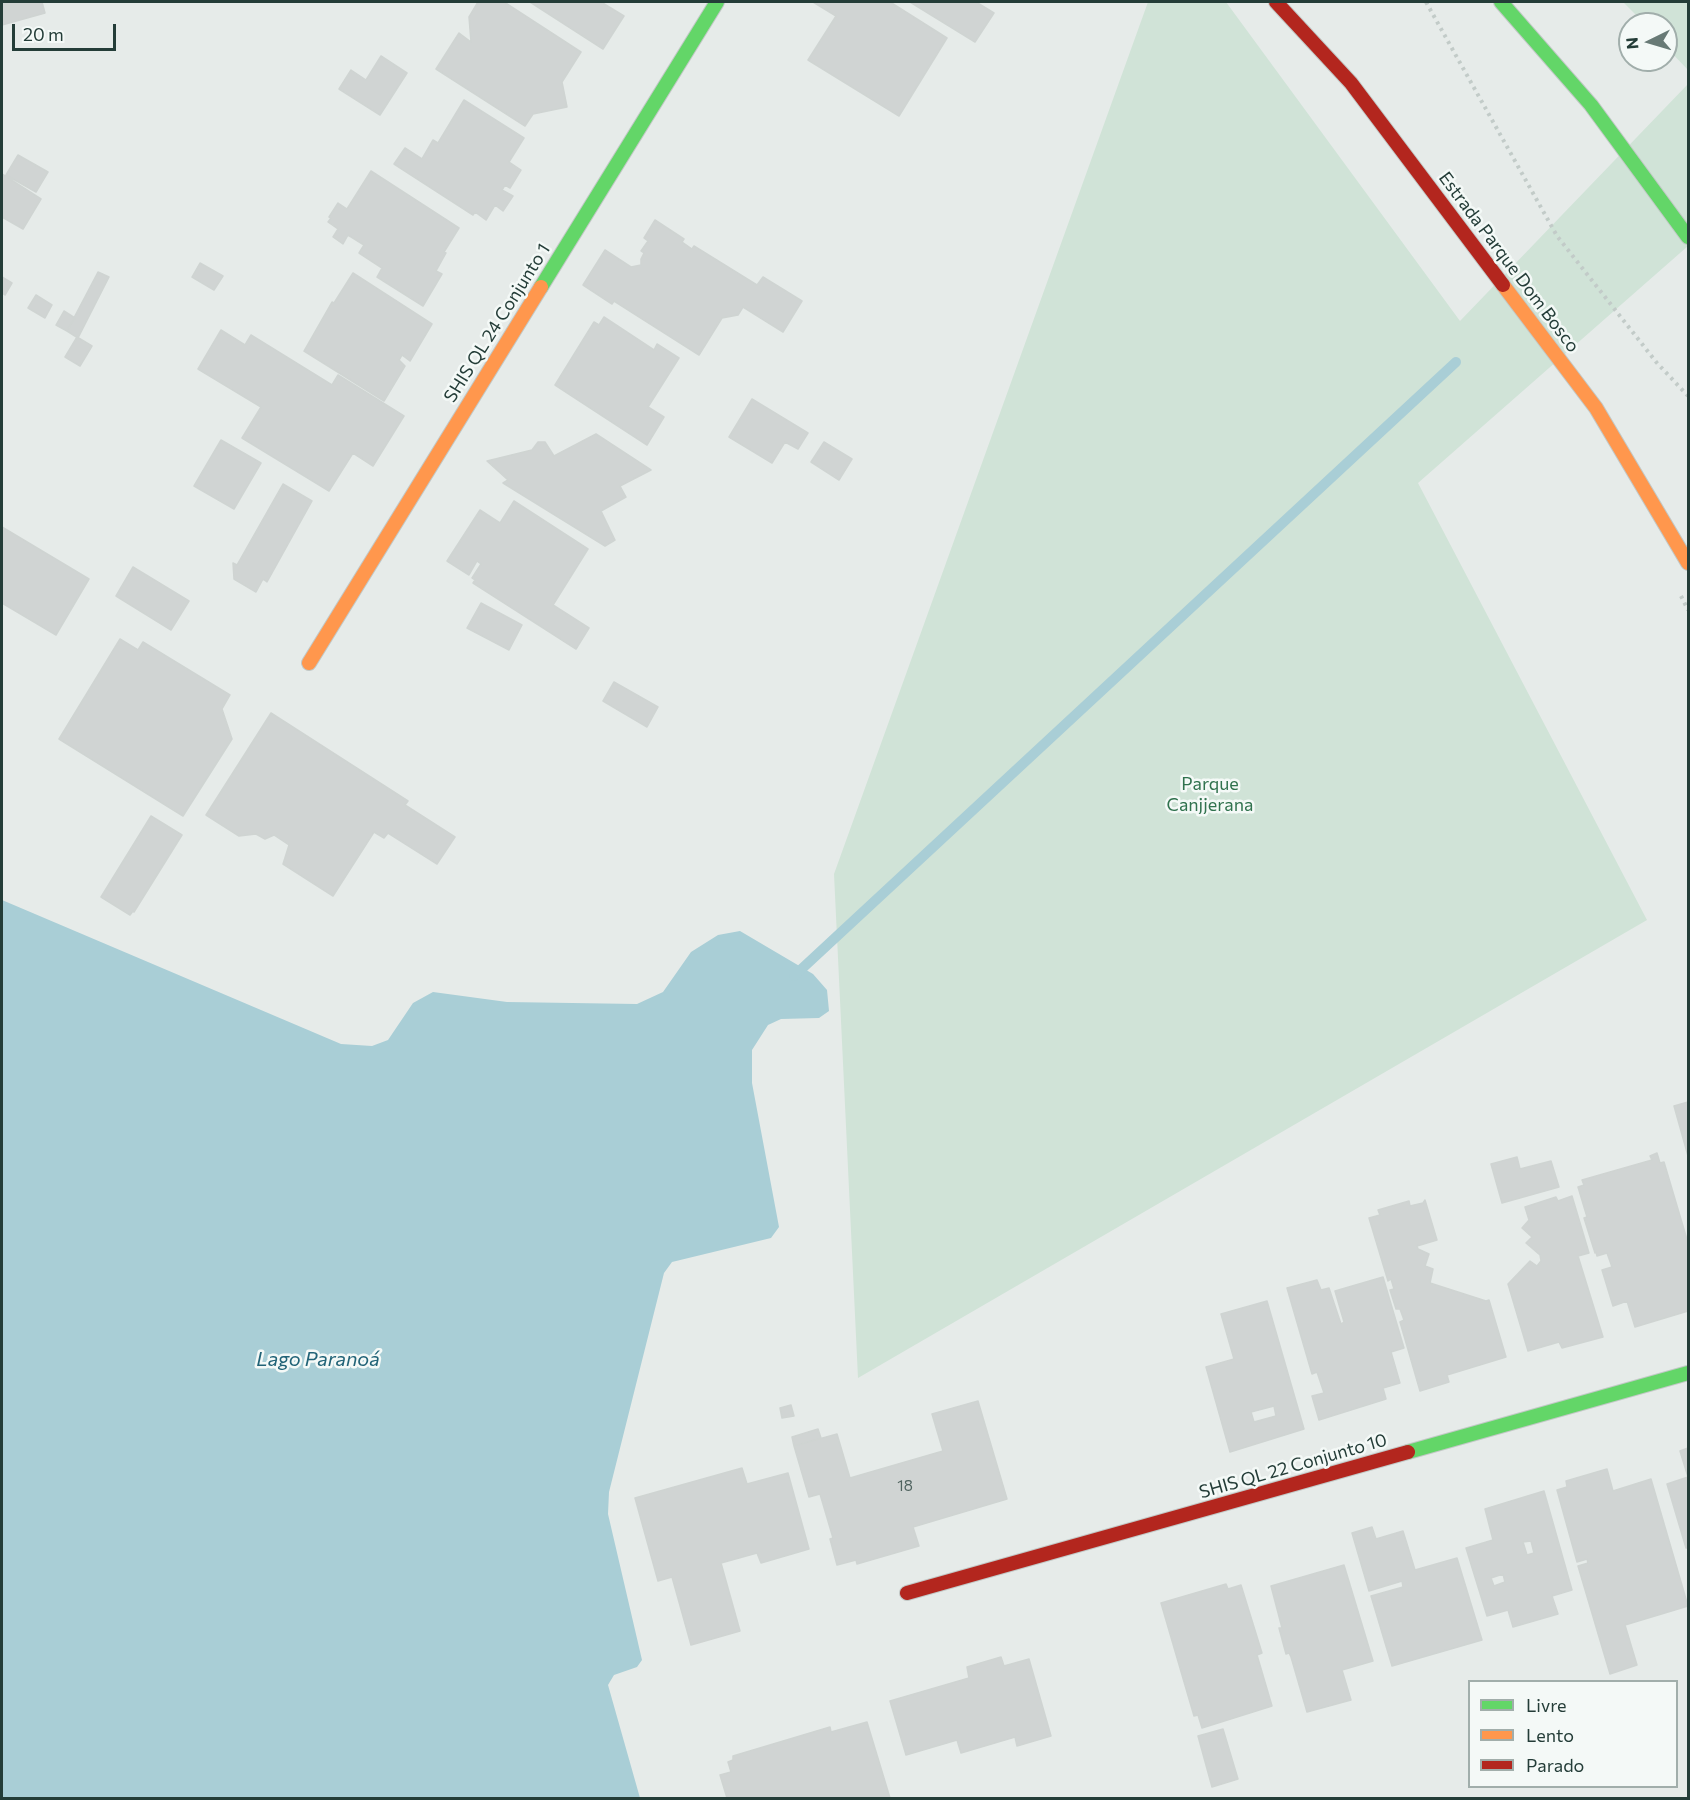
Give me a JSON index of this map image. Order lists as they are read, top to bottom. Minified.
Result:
{"streets":{"street":["Estrada Parque Dom Bosco","SHIS QL 24 Conjunto 1","SHIS QL 22 Conjunto 10"]},"water":["Lago Paranoá"],"parks":["Parque Canjjerana"],"house_numbers":["18"],"legend":["Livre","Lento","Parado"],"scale_bar":"20 m","north":"left"}
